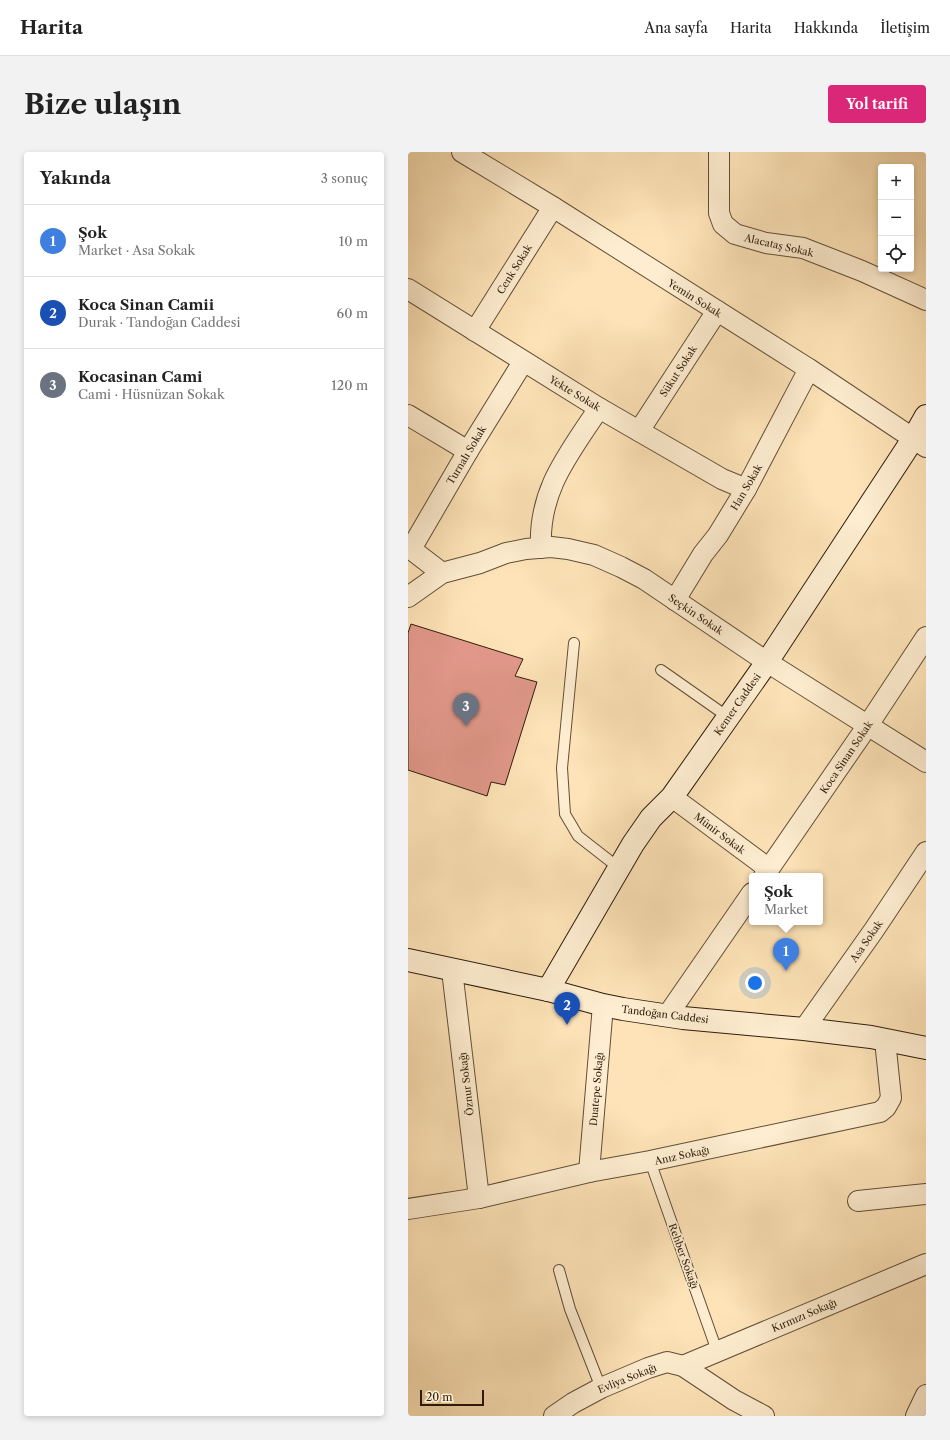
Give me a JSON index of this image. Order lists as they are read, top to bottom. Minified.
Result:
{"streets":{"street":["Alacataş Sokak","Cenk Sokak","Yemin Sokak","Sükut Sokak","Yekte Sokak","Turnalı Sokak","Han Sokak","Seçkin Sokak","Kemer Caddesi","Koca Sinan Sokak","Münir Sokak","Asa Sokak","Tandoğan Caddesi","Öznur Sokağı","Duatepe Sokağı","Anız Sokağı","Kırmızı Sokağı","Evliya Sokağı"],"lane":["Rehber Sokağı"]},"crossings":[["Cenk Sokak","Yemin Sokak"],["Cenk Sokak","Yekte Sokak"],["Yemin Sokak","Sükut Sokak"],["Yemin Sokak","Han Sokak"],["Yemin Sokak","Kemer Caddesi"],["Sükut Sokak","Yekte Sokak"],["Yekte Sokak","Turnalı Sokak"],["Yekte Sokak","Han Sokak"],["Han Sokak","Seçkin Sokak"],["Seçkin Sokak","Kemer Caddesi"],["Seçkin Sokak","Koca Sinan Sokak"],["Kemer Caddesi","Münir Sokak"],["Kemer Caddesi","Tandoğan Caddesi"],["Koca Sinan Sokak","Münir Sokak"],["Asa Sokak","Tandoğan Caddesi"],["Tandoğan Caddesi","Öznur Sokağı"],["Tandoğan Caddesi","Duatepe Sokağı"],["Tandoğan Caddesi","Anız Sokağı"],["Öznur Sokağı","Anız Sokağı"],["Duatepe Sokağı","Anız Sokağı"],["Anız Sokağı","Rehber Sokağı"],["Rehber Sokağı","Kırmızı Sokağı"],["Kırmızı Sokağı","Evliya Sokağı"]],"scale_bar":"20 m","page":{"header":"Harita","nav":["Ana sayfa","Harita","Hakkında","İletişim"],"buttons":"Yol tarifi","title":"Bize ulaşın","heading":["Yakında","3 sonuç"],"map_buttons":["+","−"],"list":[{"mark":"1","name":"Şok","note":"Market · Asa Sokak","value":"10 m"},{"mark":"2","name":"Koca Sinan Camii","note":"Durak · Tandoğan Caddesi","value":"60 m"},{"mark":"3","name":"Kocasinan Cami","note":"Cami · Hüsnüzan Sokak","value":"120 m"}],"pins":["3","1","2"],"popup":["Şok","Market"],"scale":"20 m"}}
